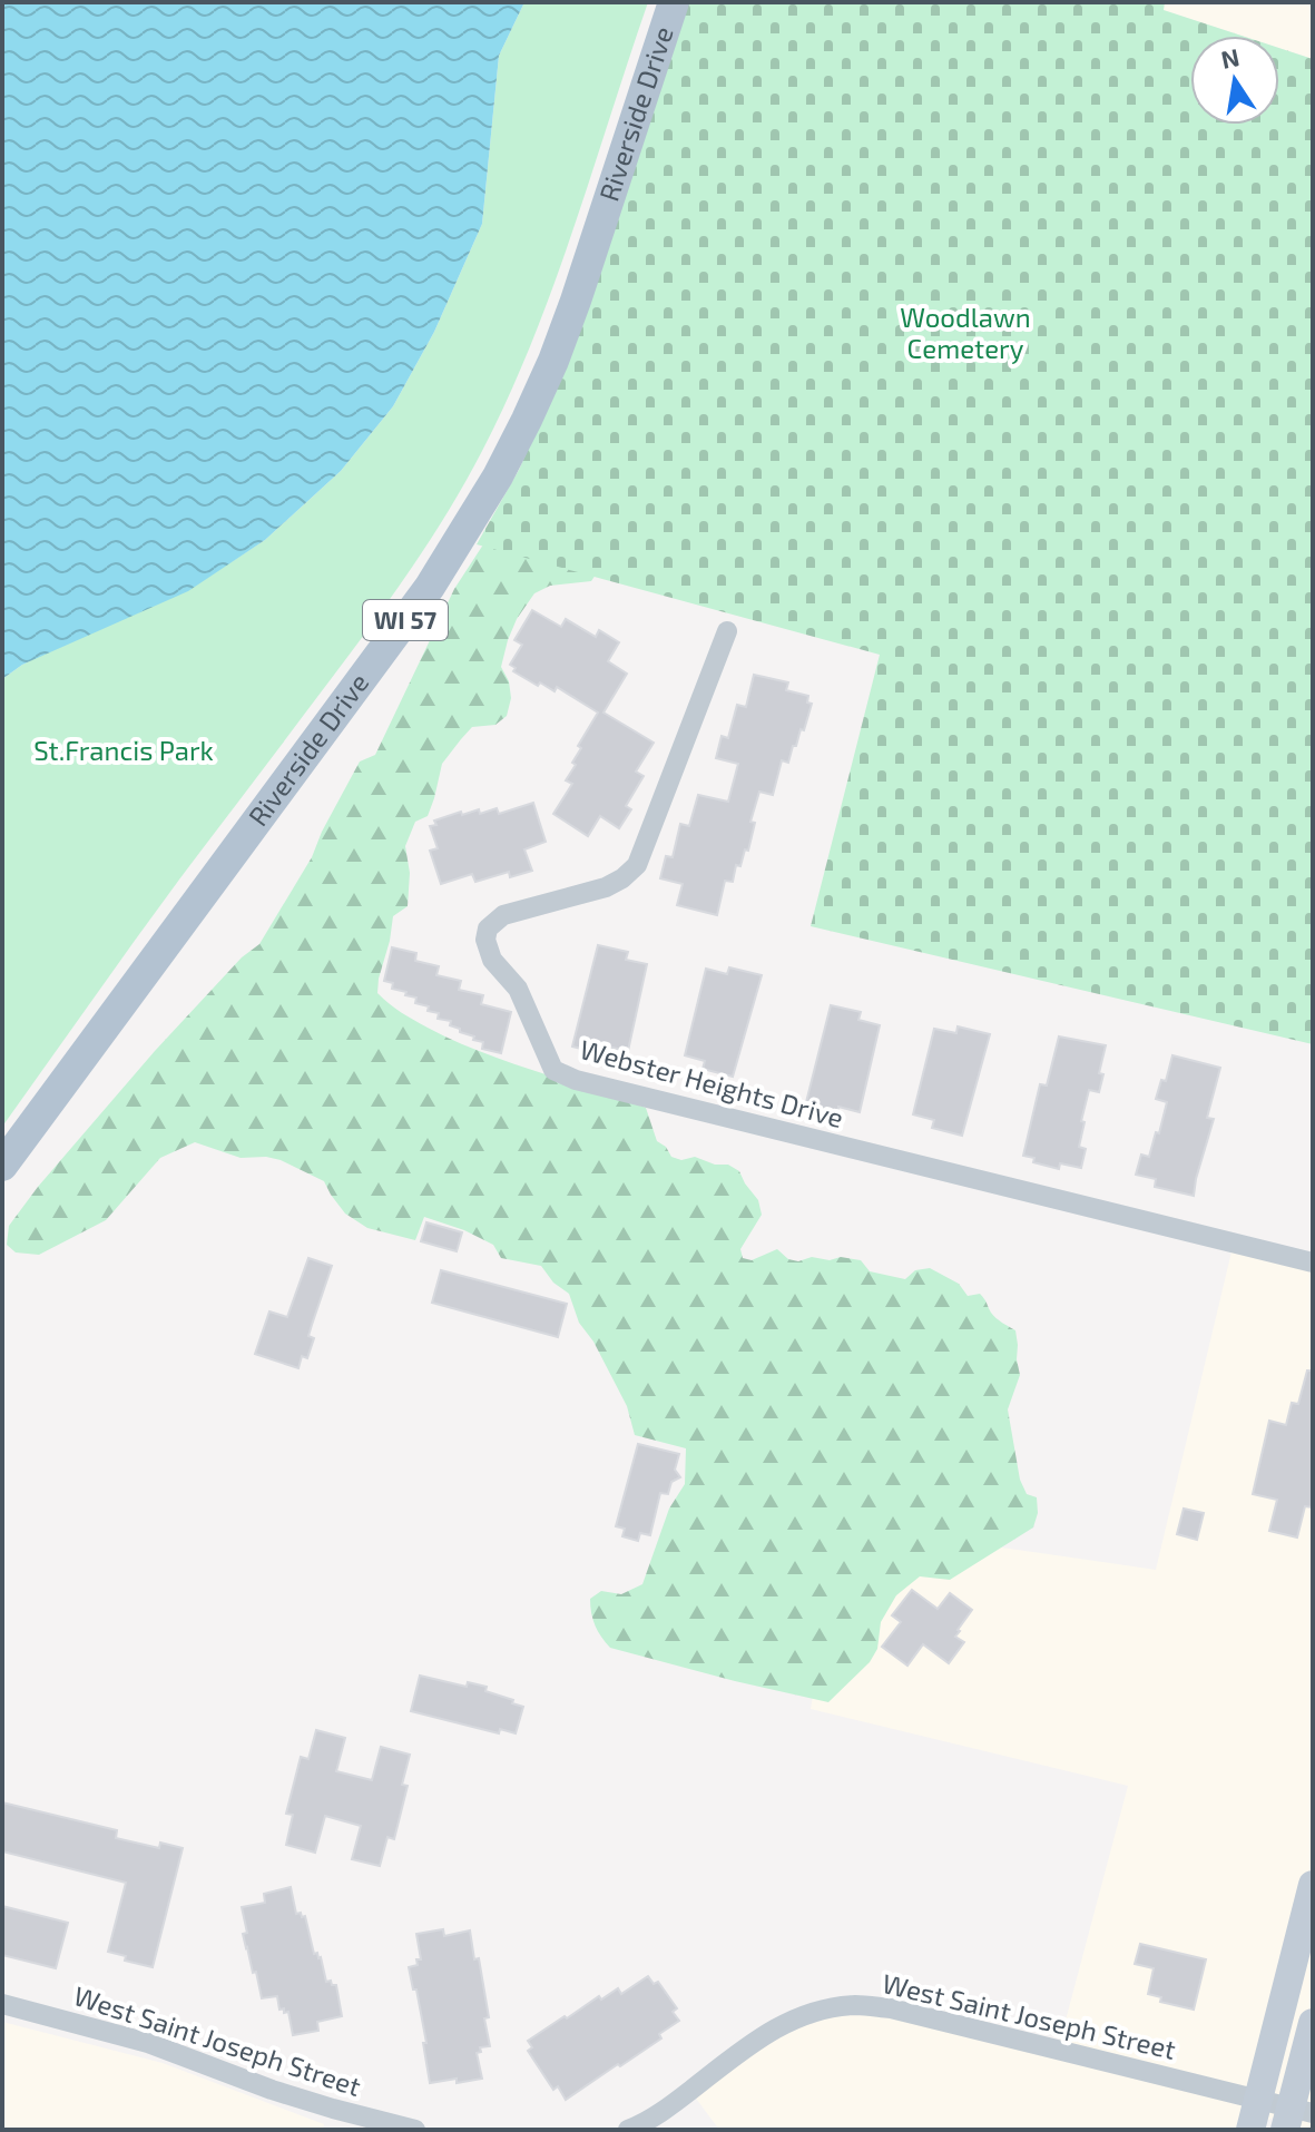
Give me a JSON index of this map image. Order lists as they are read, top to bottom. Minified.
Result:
{"streets":{"main road":["Riverside Drive","WI 57"],"street":["Webster Heights Drive","West Saint Joseph Street"]},"parks":["Woodlawn Cemetery","St.Francis Park"],"north":"top"}
